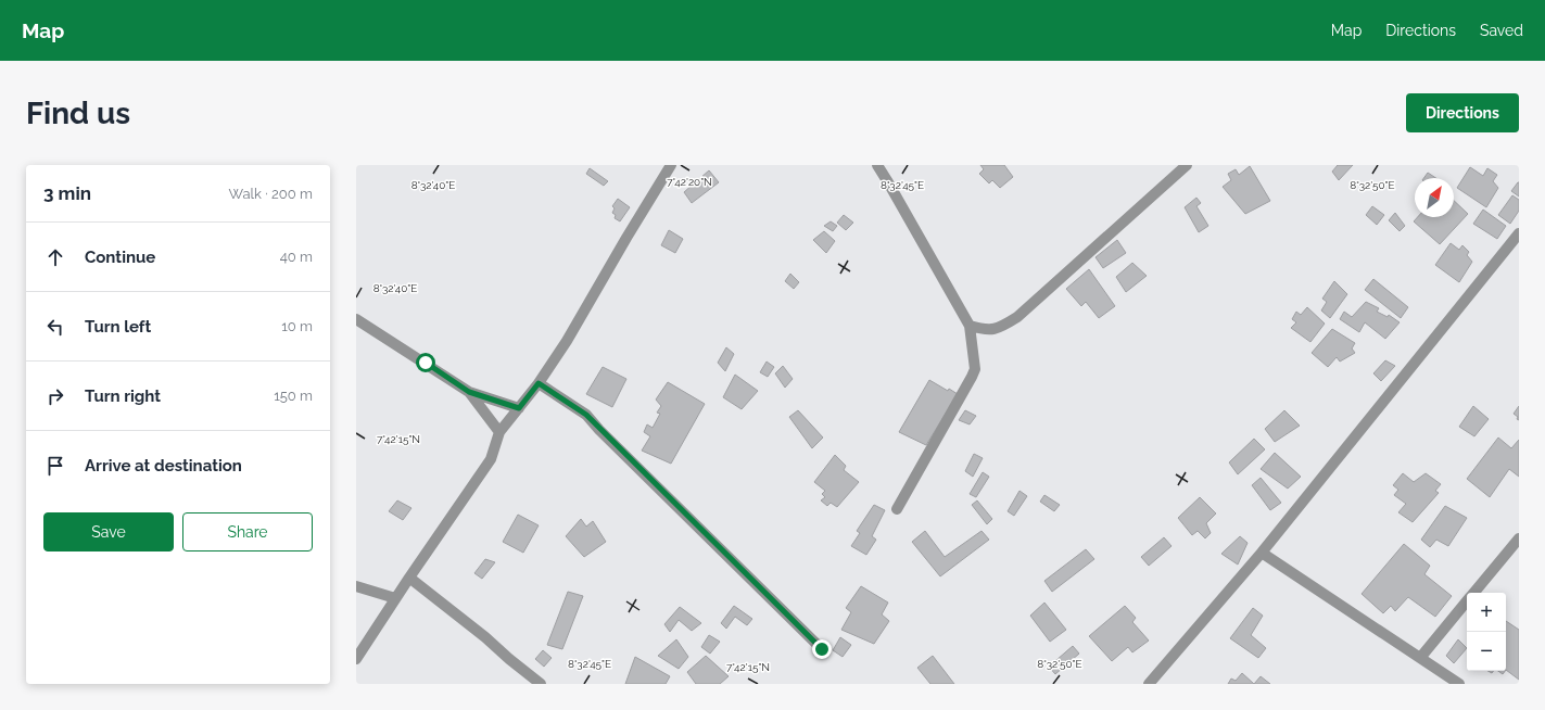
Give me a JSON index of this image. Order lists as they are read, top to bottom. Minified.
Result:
{"north":"top right","page":{"header":"Map","nav":["Map","Directions","Saved"],"buttons":["Directions",["Save","Share"]],"title":"Find us","heading":["3 min","Walk · 200 m"],"list":[["Continue","40 m"],["Turn left","10 m"],["Turn right","150 m"],"Arrive at destination"],"map_buttons":["+","−"]},"coordinates":["7°42'20\"N","8°32'40\"E","8°32'45\"E","8°32'50\"E","7°42'15\"N"]}
